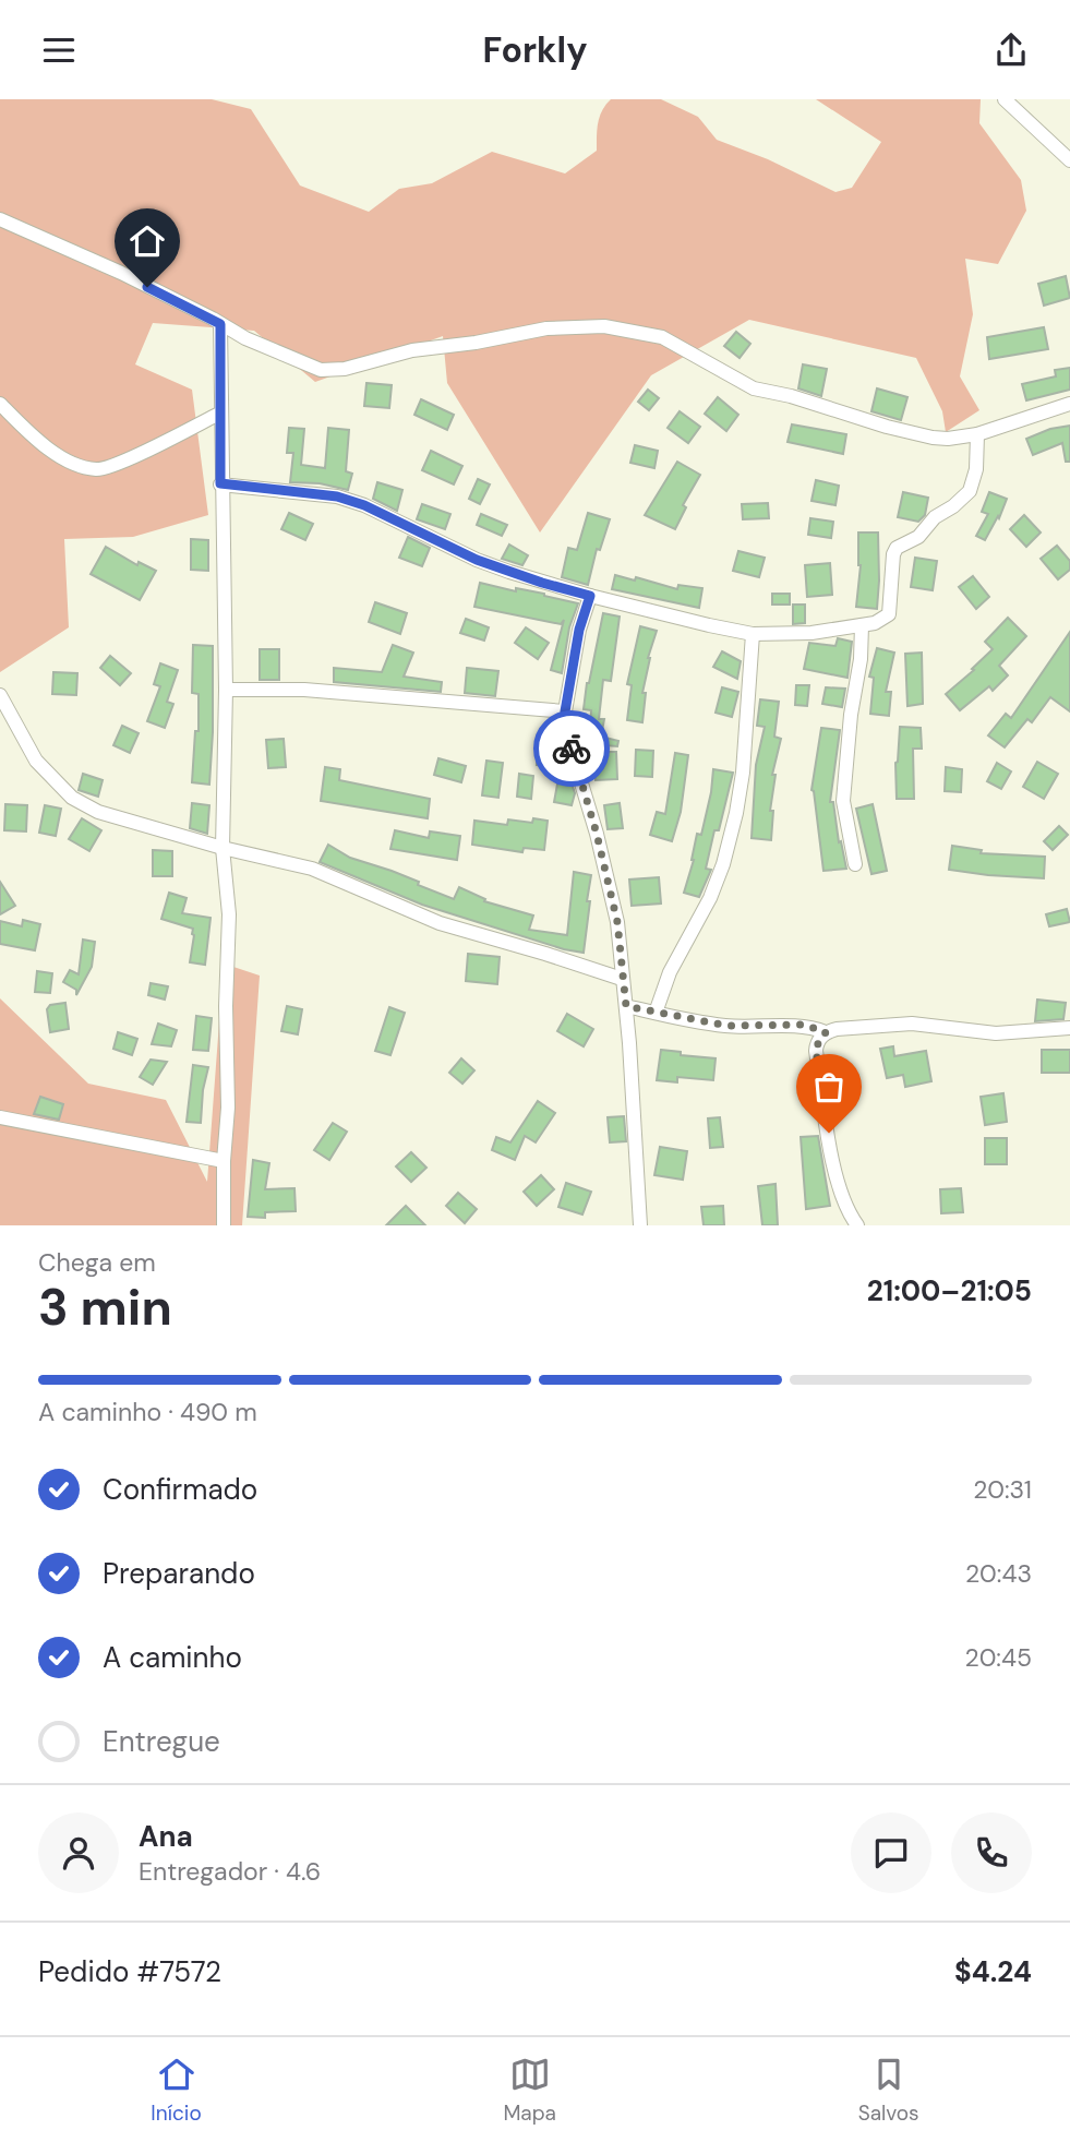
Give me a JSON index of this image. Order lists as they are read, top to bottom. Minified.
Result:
{"page":{"header":"Forkly","heading":["3 min","Chega em","21:00–21:05"],"panel":["Ana","Entregador · 4.6","Pedido #7572","$4.24"],"bar":"A caminho · 490 m","list":[["Confirmado","20:31"],["Preparando","20:43"],["A caminho","20:45"],"Entregue"],"tabs":["Início","Mapa","Salvos"]}}
